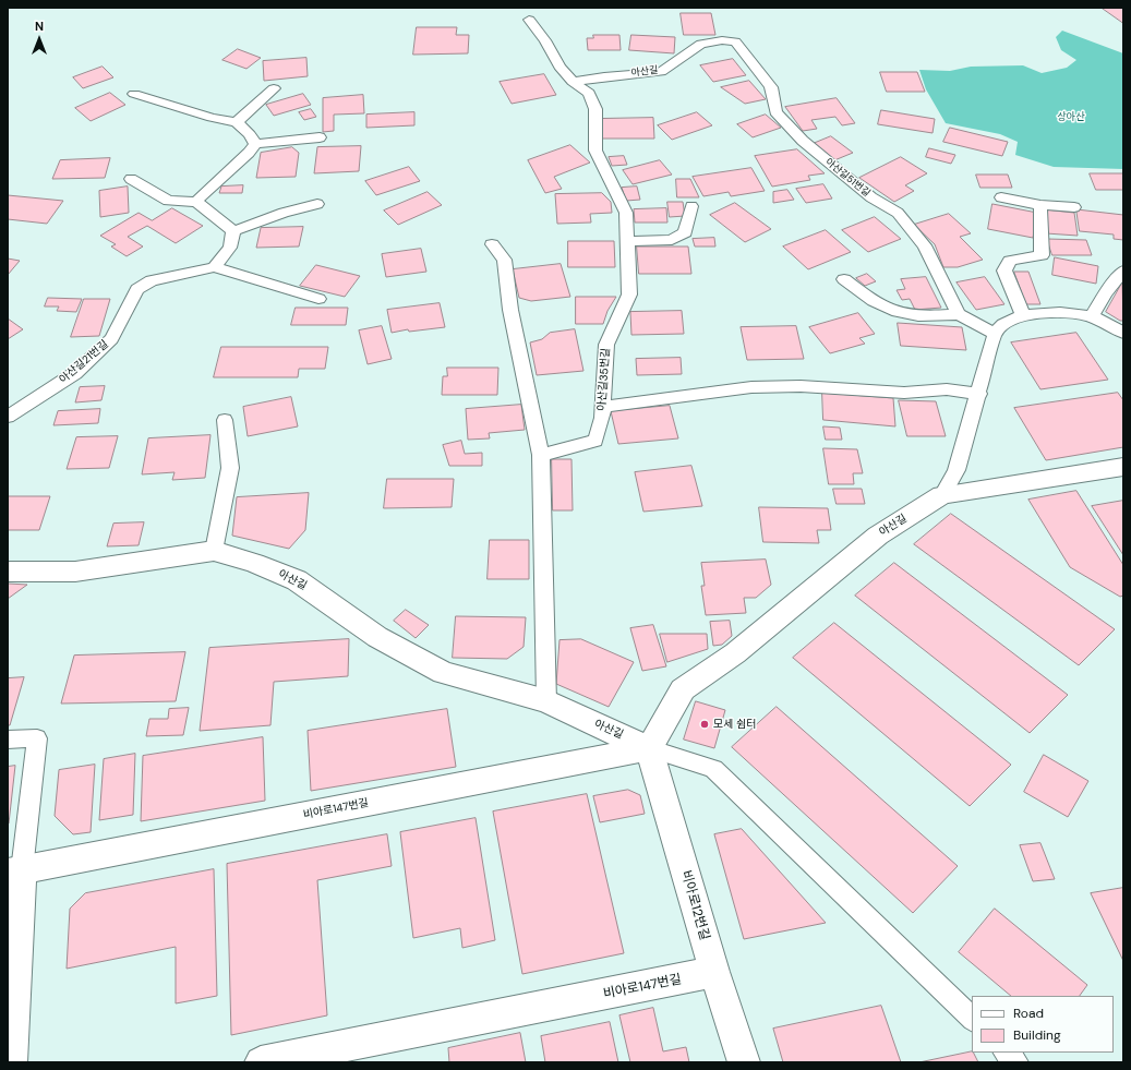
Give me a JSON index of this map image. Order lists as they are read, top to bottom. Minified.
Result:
{"streets":{"street":["아산길","비아로147번길","비아로12번길"],"lane":["아산길51번길","아산길21번길","아산길35번길"]},"crossings":[["아산길","아산길51번길"],["아산길","아산길35번길"],["아산길","비아로147번길"],["아산길","비아로12번길"],["비아로147번길","비아로12번길"]],"parks":["상아산"],"places":["모세 쉼터"],"legend":["Road","Building"],"north":"top"}
